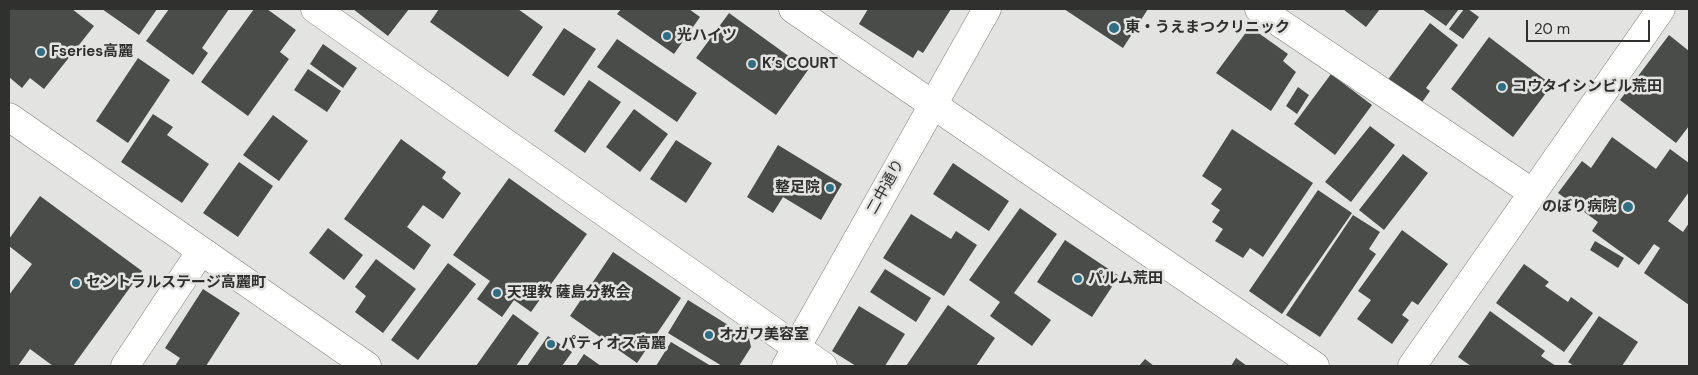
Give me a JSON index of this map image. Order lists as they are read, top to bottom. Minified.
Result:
{"streets":{"street":["二中通り"]},"places":["東・うえまつクリニック","光ハイツ","Fseries高麗","K’s COURT","コウタイシンビル荒田","整足院","のぼり病院","パルム荒田","セントラルステージ高麗町","天理教 薩島分教会","オガワ美容室","パティオス高麗"],"scale_bar":"20 m"}
